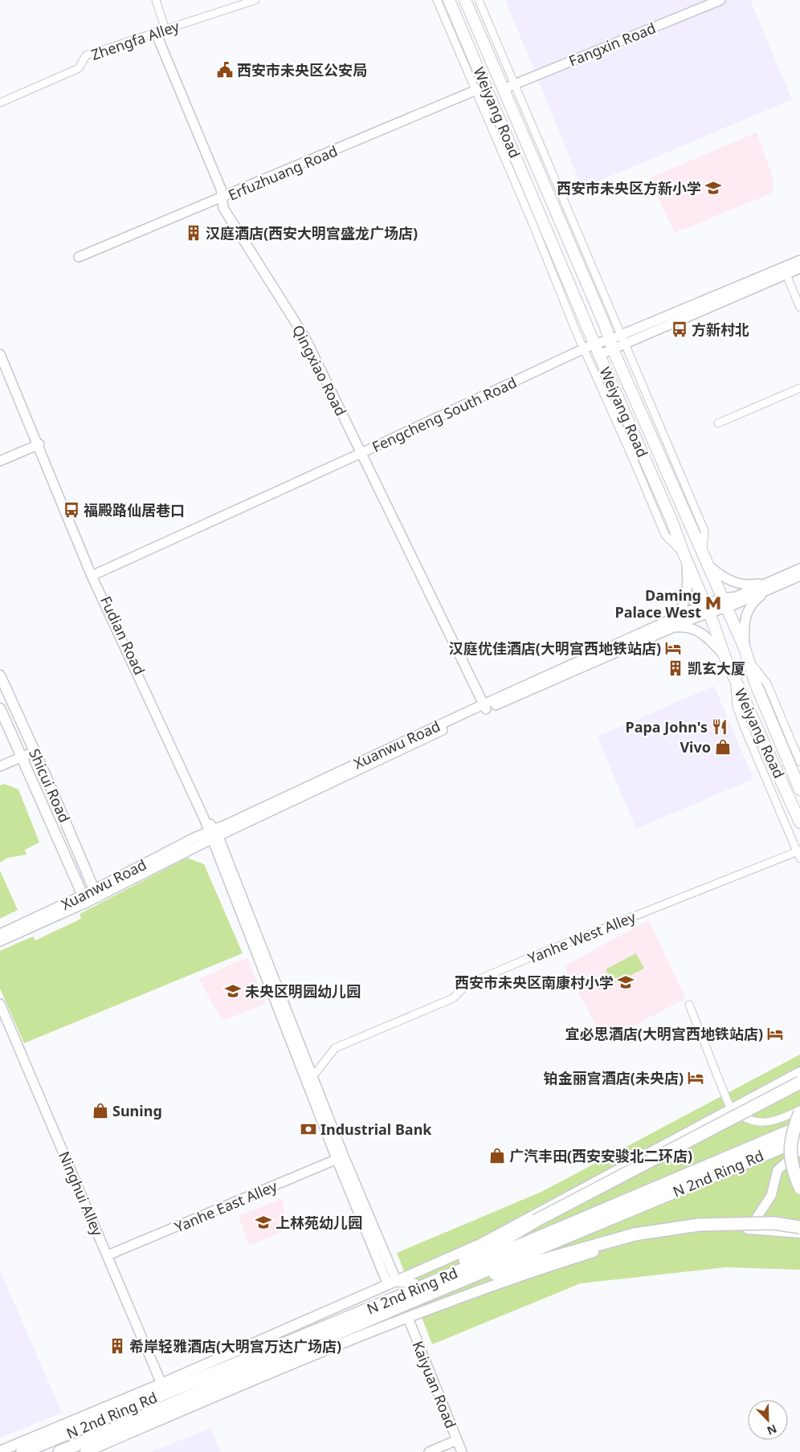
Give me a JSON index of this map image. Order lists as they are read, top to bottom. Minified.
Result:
{"streets":{"highway":["N 2nd Ring Rd"],"main road":["Weiyang Road","Shicui Road"],"street":["Zhengfa Alley","Fangxin Road","Erfuzhuang Road","Qingxiao Road","Fengcheng South Road","Fudian Road","Xuanwu Road","Yanhe West Alley","Ninghui Alley","Yanhe East Alley","Kaiyuan Road"]},"crossings":[["Zhengfa Alley","Qingxiao Road"],["Fangxin Road","Weiyang Road"],["Weiyang Road","Erfuzhuang Road"],["Weiyang Road","Fengcheng South Road"],["Weiyang Road","Xuanwu Road"],["Erfuzhuang Road","Qingxiao Road"],["Qingxiao Road","Fengcheng South Road"],["Qingxiao Road","Xuanwu Road"],["Fengcheng South Road","Fudian Road"],["Fudian Road","Xuanwu Road"],["Xuanwu Road","Shicui Road"],["Ninghui Alley","Yanhe East Alley"]],"places":{"public building":["西安市未央区公安局"],"school or university":["西安市未央区方新小学","西安市未央区南康村小学","未央区明园幼儿园","上林苑幼儿园"],"building":["汉庭酒店(西安大明宫盛龙广场店)","凯玄大厦","希岸轻雅酒店(大明宫万达广场店)"],"bus stop":["方新村北","福殿路仙居巷口"],"metro station":["Daming Palace West"],"hotel":["汉庭优佳酒店(大明宫西地铁站店)","宜必思酒店(大明宫西地铁站店)","铂金丽宫酒店(未央店)"],"restaurant":["Papa John's"],"shop":["Vivo","Suning","广汽丰田(西安安骏北二环店)"],"bank":["Industrial Bank"]},"north":"bottom right"}
